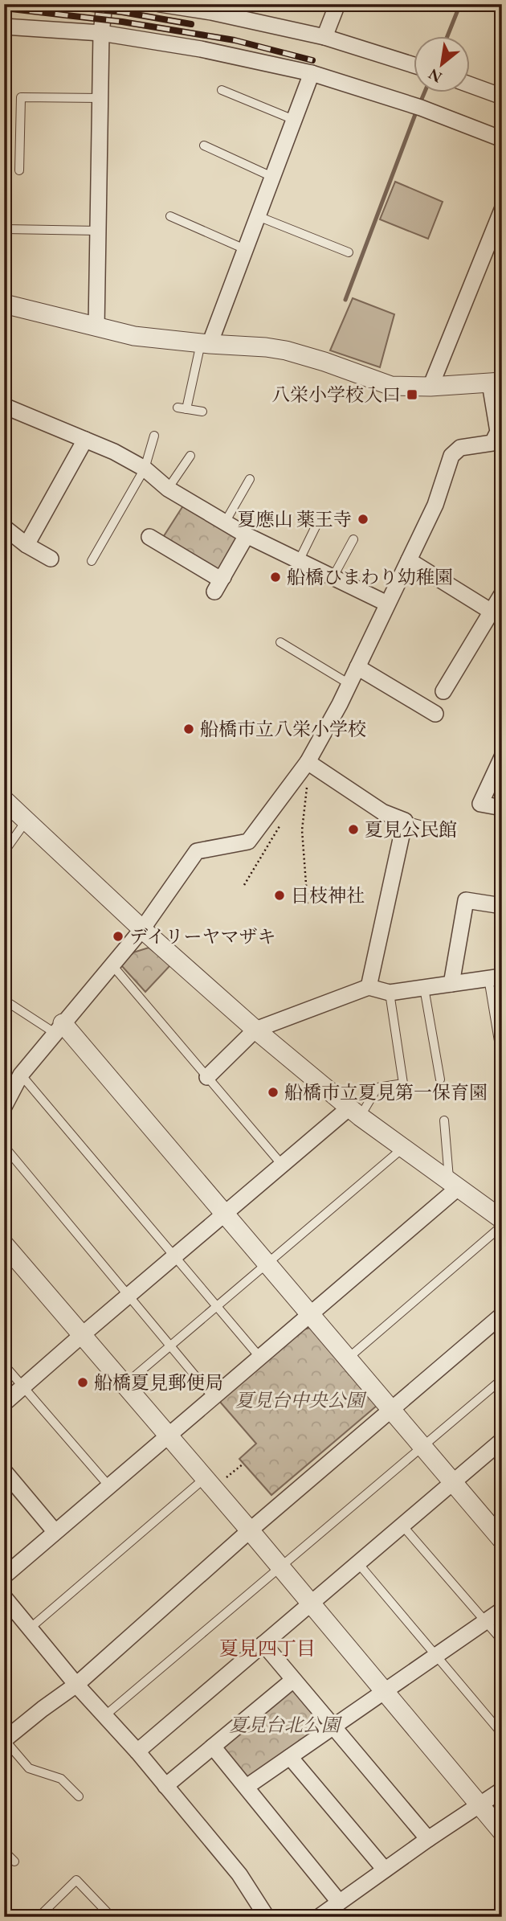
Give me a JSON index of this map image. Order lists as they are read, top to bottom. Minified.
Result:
{"districts":["夏見四丁目"],"parks":["夏見台中央公園","夏見台北公園"],"places":{"transit":["八栄小学校入口"],"other":["夏應山 薬王寺","船橋ひまわり幼稚園","船橋市立八栄小学校","夏見公民館","日枝神社","デイリーヤマザキ","船橋市立夏見第一保育園","船橋夏見郵便局"]},"north":"bottom left"}
